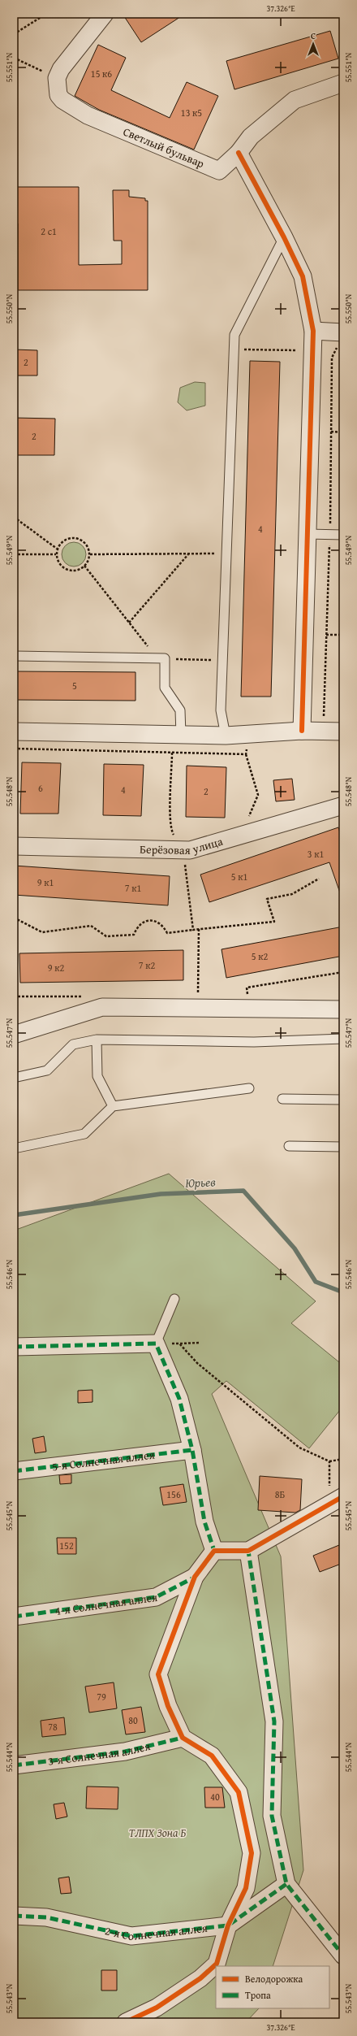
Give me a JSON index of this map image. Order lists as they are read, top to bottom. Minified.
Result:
{"streets":{"street":["Светлый бульвар","Берёзовая улица","5-я Солнечная аллея","4-я Солнечная аллея","3-я Солнечная аллея","2-я Солнечная аллея"]},"water":["Юрьев"],"parks":["ТЛПХ Зона Б"],"house_numbers":["15 к6","13 к5","2 с1","2","2","4","5","6","4","2","3 к1","5 к1","9 к1","7 к1","5 к2","7 к2","9 к2","156","8Б","152","79","80","78","40"],"legend":["Велодорожка","Тропа"],"north":"top","coordinates":["37.326°E","55.551°N","55.550°N","55.549°N","55.548°N","55.547°N","55.546°N","55.545°N","55.544°N","55.543°N"]}
